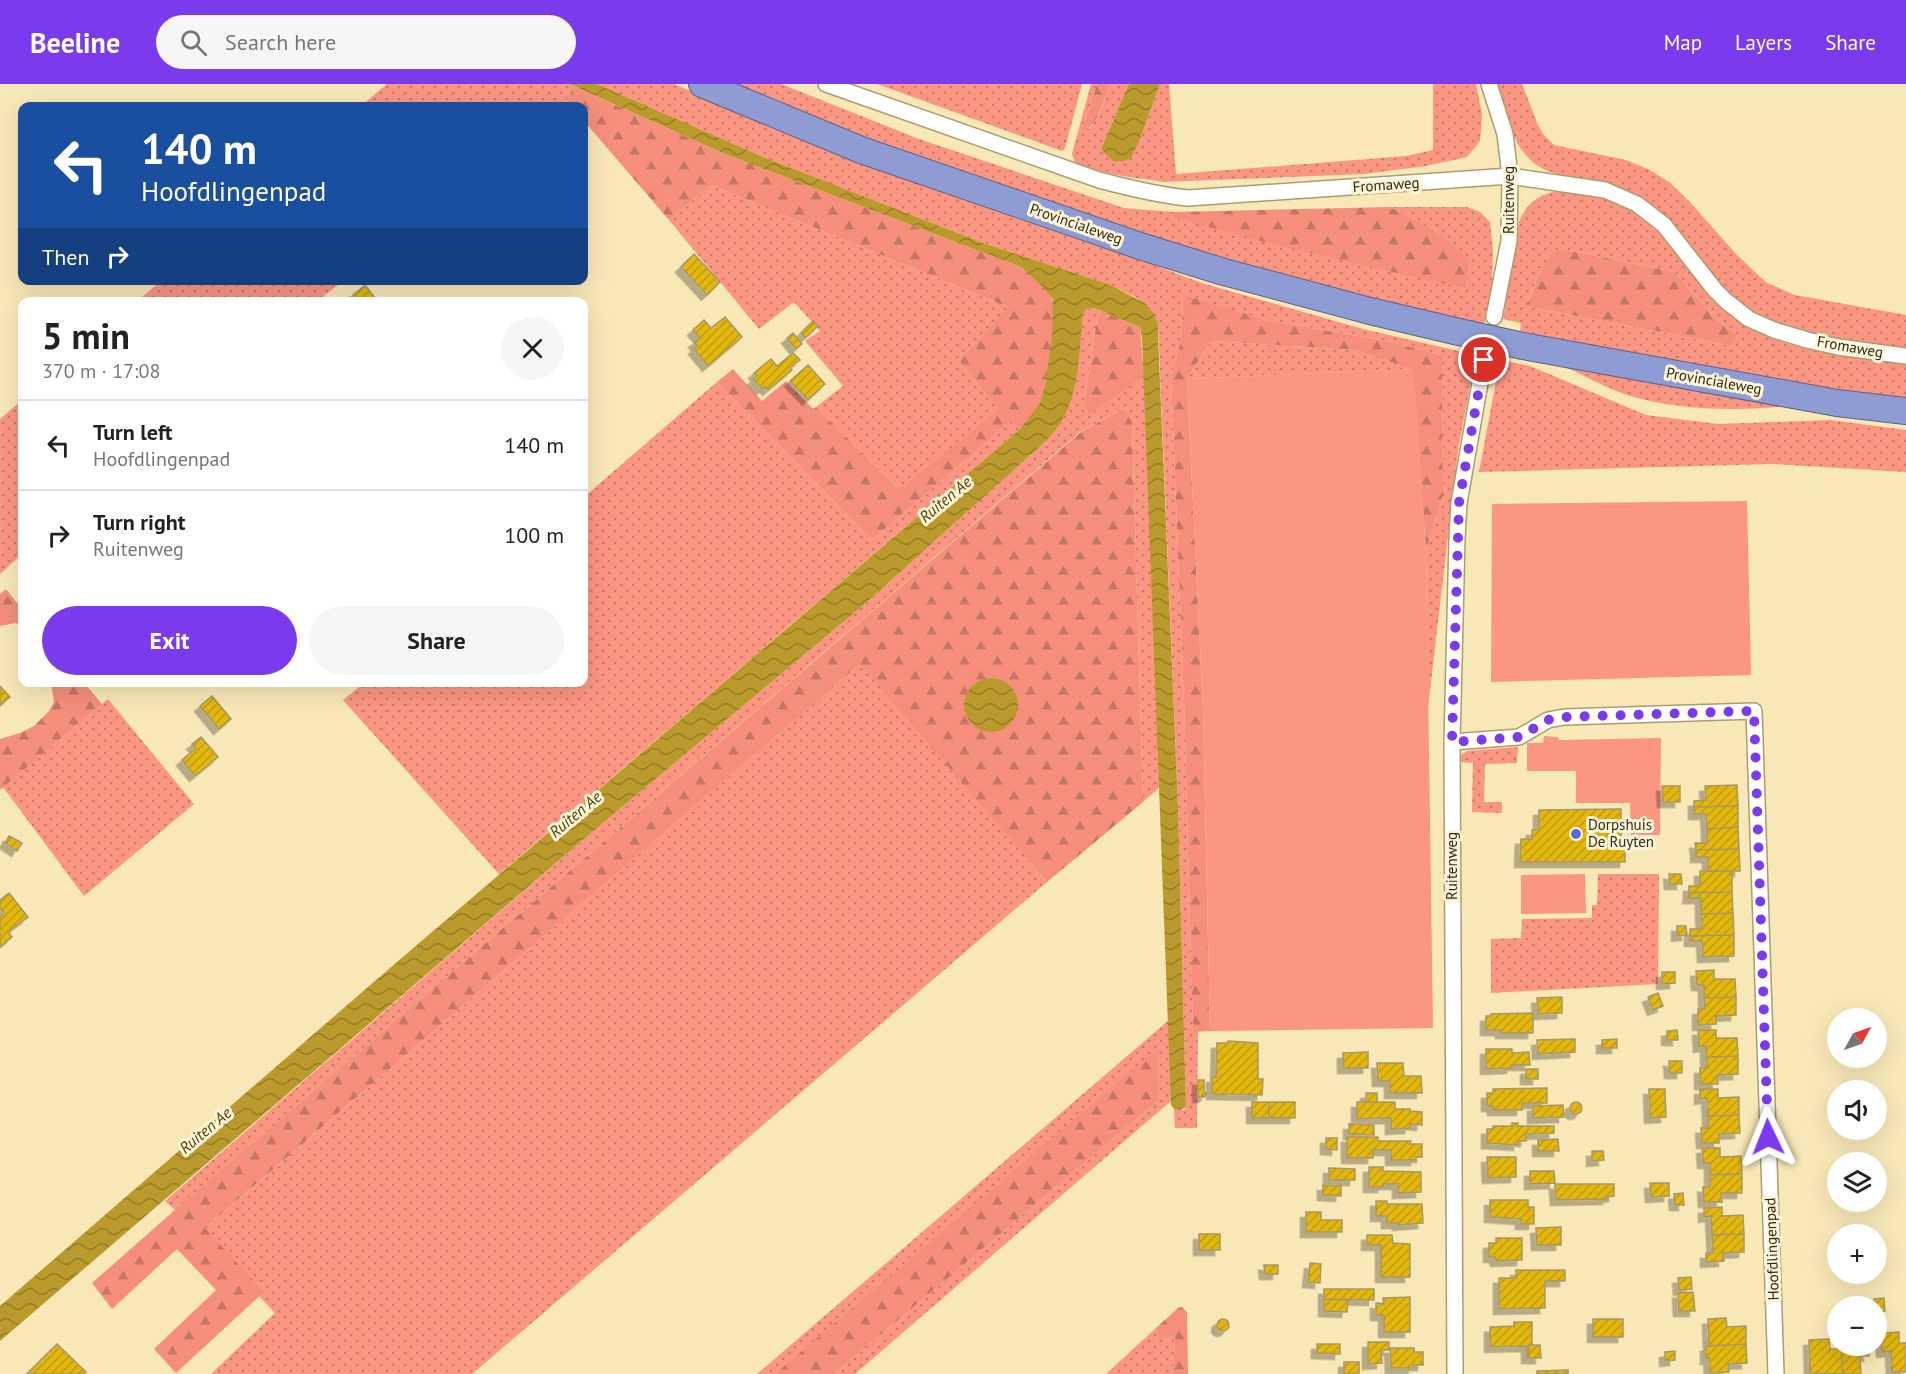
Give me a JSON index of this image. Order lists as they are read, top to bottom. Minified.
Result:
{"streets":{"highway":["Provincialeweg"],"street":["Fromaweg","Ruitenweg","Hoofdlingenpad"]},"crossings":[["Fromaweg","Ruitenweg"],["Ruitenweg","Hoofdlingenpad"]],"water":["Ruiten Ae"],"places":["Dorpshuis De Ruyten"],"north":"top right","page":{"header":"Beeline","search":"Search here","nav":["Map","Layers","Share"],"turn":["140 m","Hoofdlingenpad"],"then":"Then","heading":["5 min","370 m · 17:08"],"list":[{"name":"Turn left","note":"Hoofdlingenpad","value":"140 m"},{"name":"Turn right","note":"Ruitenweg","value":"100 m"}],"buttons":["Exit","Share"],"map_buttons":["+","−"]}}
